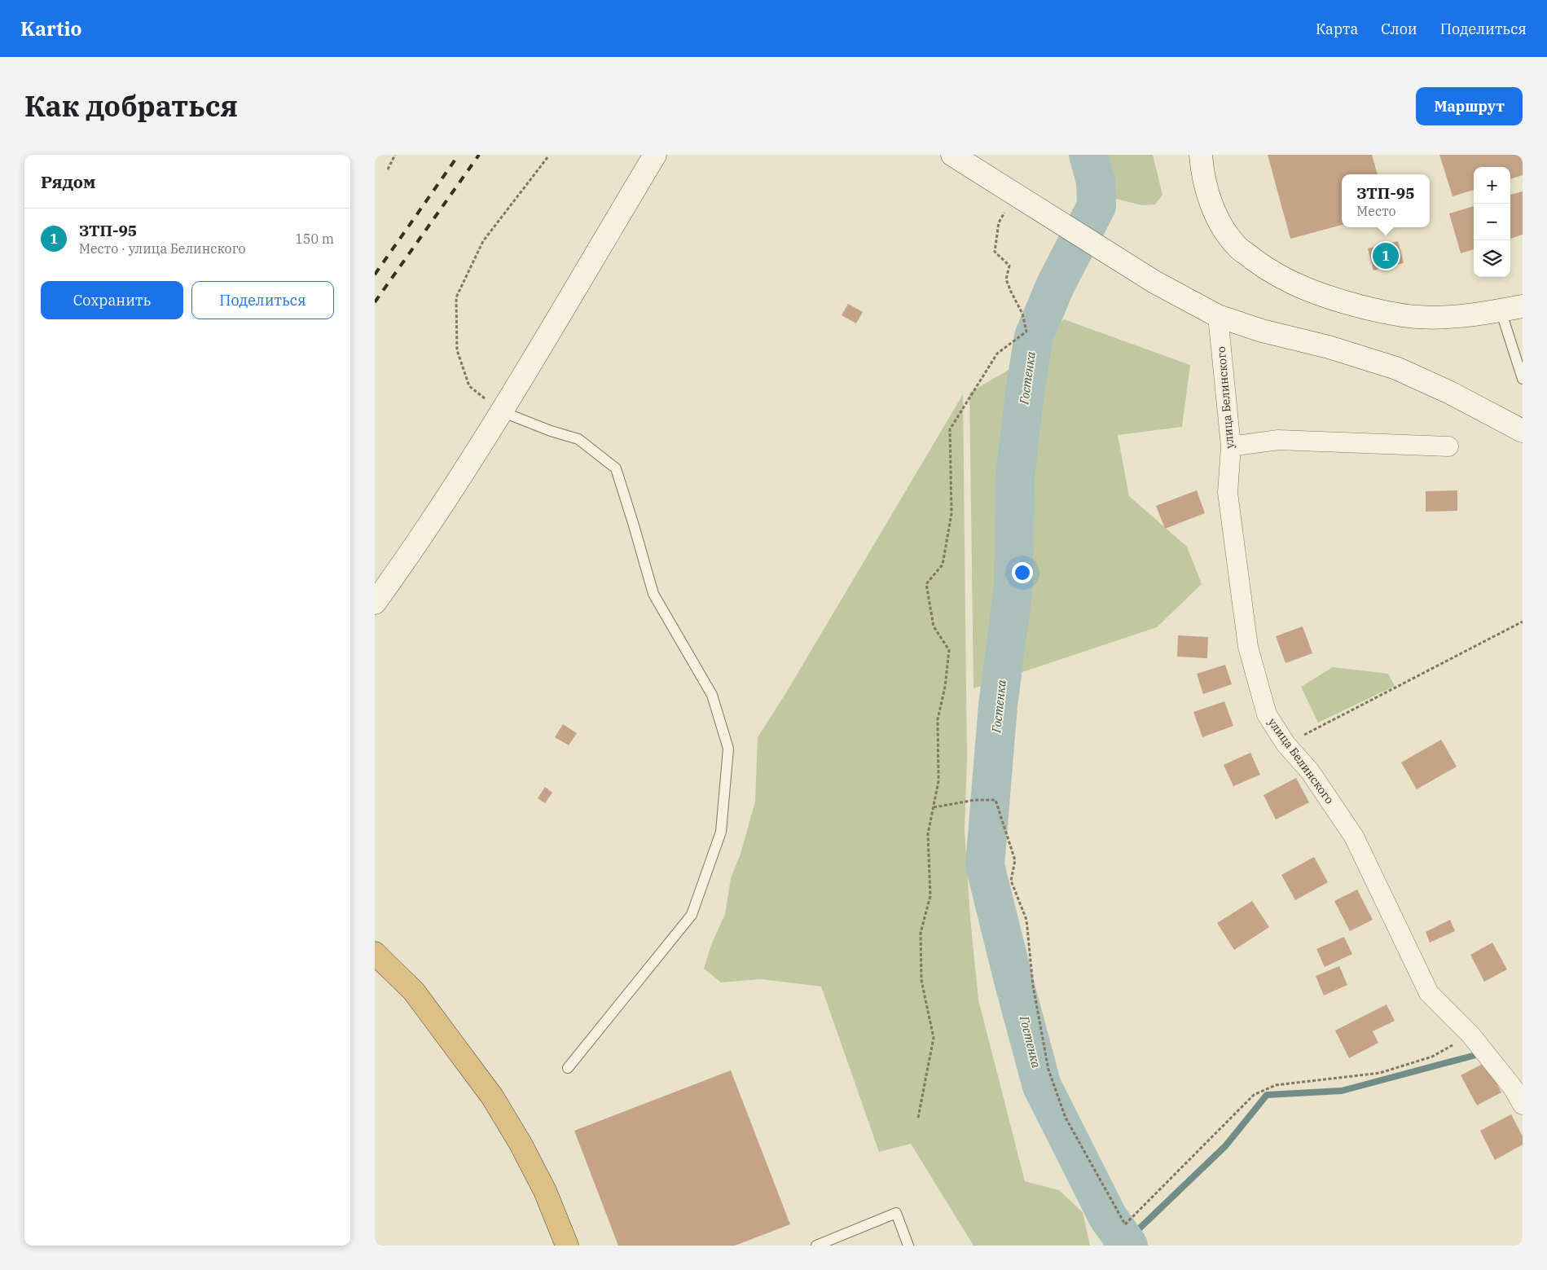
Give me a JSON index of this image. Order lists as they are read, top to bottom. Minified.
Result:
{"streets":{"street":["улица Белинского"]},"water":["Гостенка"],"page":{"header":"Kartio","nav":["Карта","Слои","Поделиться"],"title":"Как добраться","buttons":["Маршрут",["Сохранить","Поделиться"]],"heading":"Рядом","map_buttons":["+","−"],"popup":["ЗТП-95","Место"],"list":[{"mark":"1","name":"ЗТП-95","note":"Место · улица Белинского","value":"150 m"}],"pins":"1"}}
